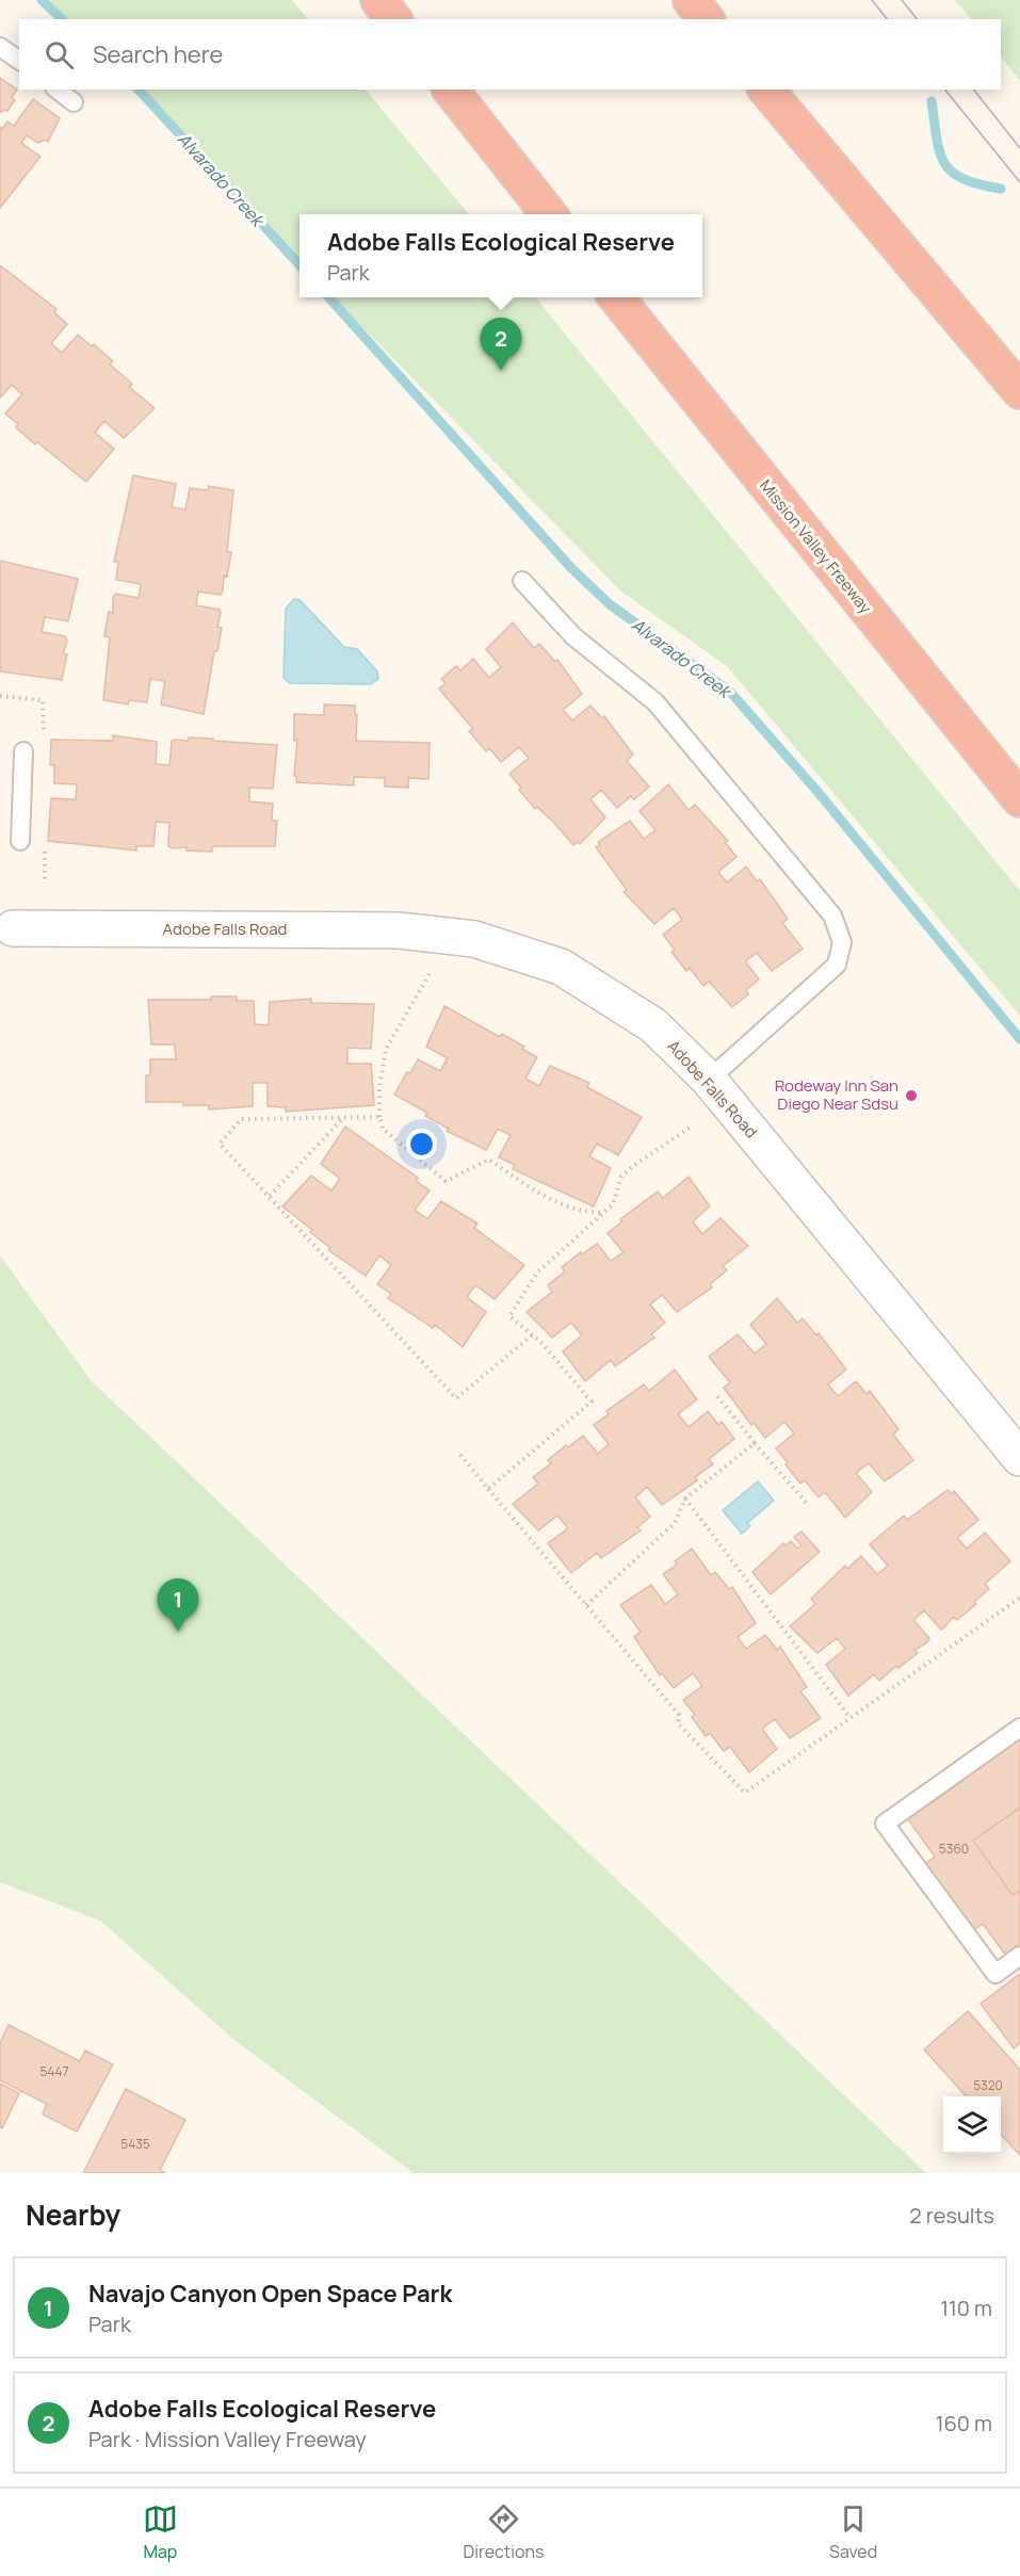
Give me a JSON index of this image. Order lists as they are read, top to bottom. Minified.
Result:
{"streets":{"highway":["Mission Valley Freeway"],"street":["Adobe Falls Road"]},"water":["Alvarado Creek"],"places":["Rodeway Inn San Diego Near Sdsu"],"house_numbers":["5360","5447","5320","5435"],"page":{"search":"Search here","popup":["Adobe Falls Ecological Reserve","Park"],"pins":["2","1"],"heading":["Nearby","2 results"],"list":[{"mark":"1","name":"Navajo Canyon Open Space Park","note":"Park","value":"110 m"},{"mark":"2","name":"Adobe Falls Ecological Reserve","note":"Park · Mission Valley Freeway","value":"160 m"}],"nav":["Map","Directions","Saved"]}}
